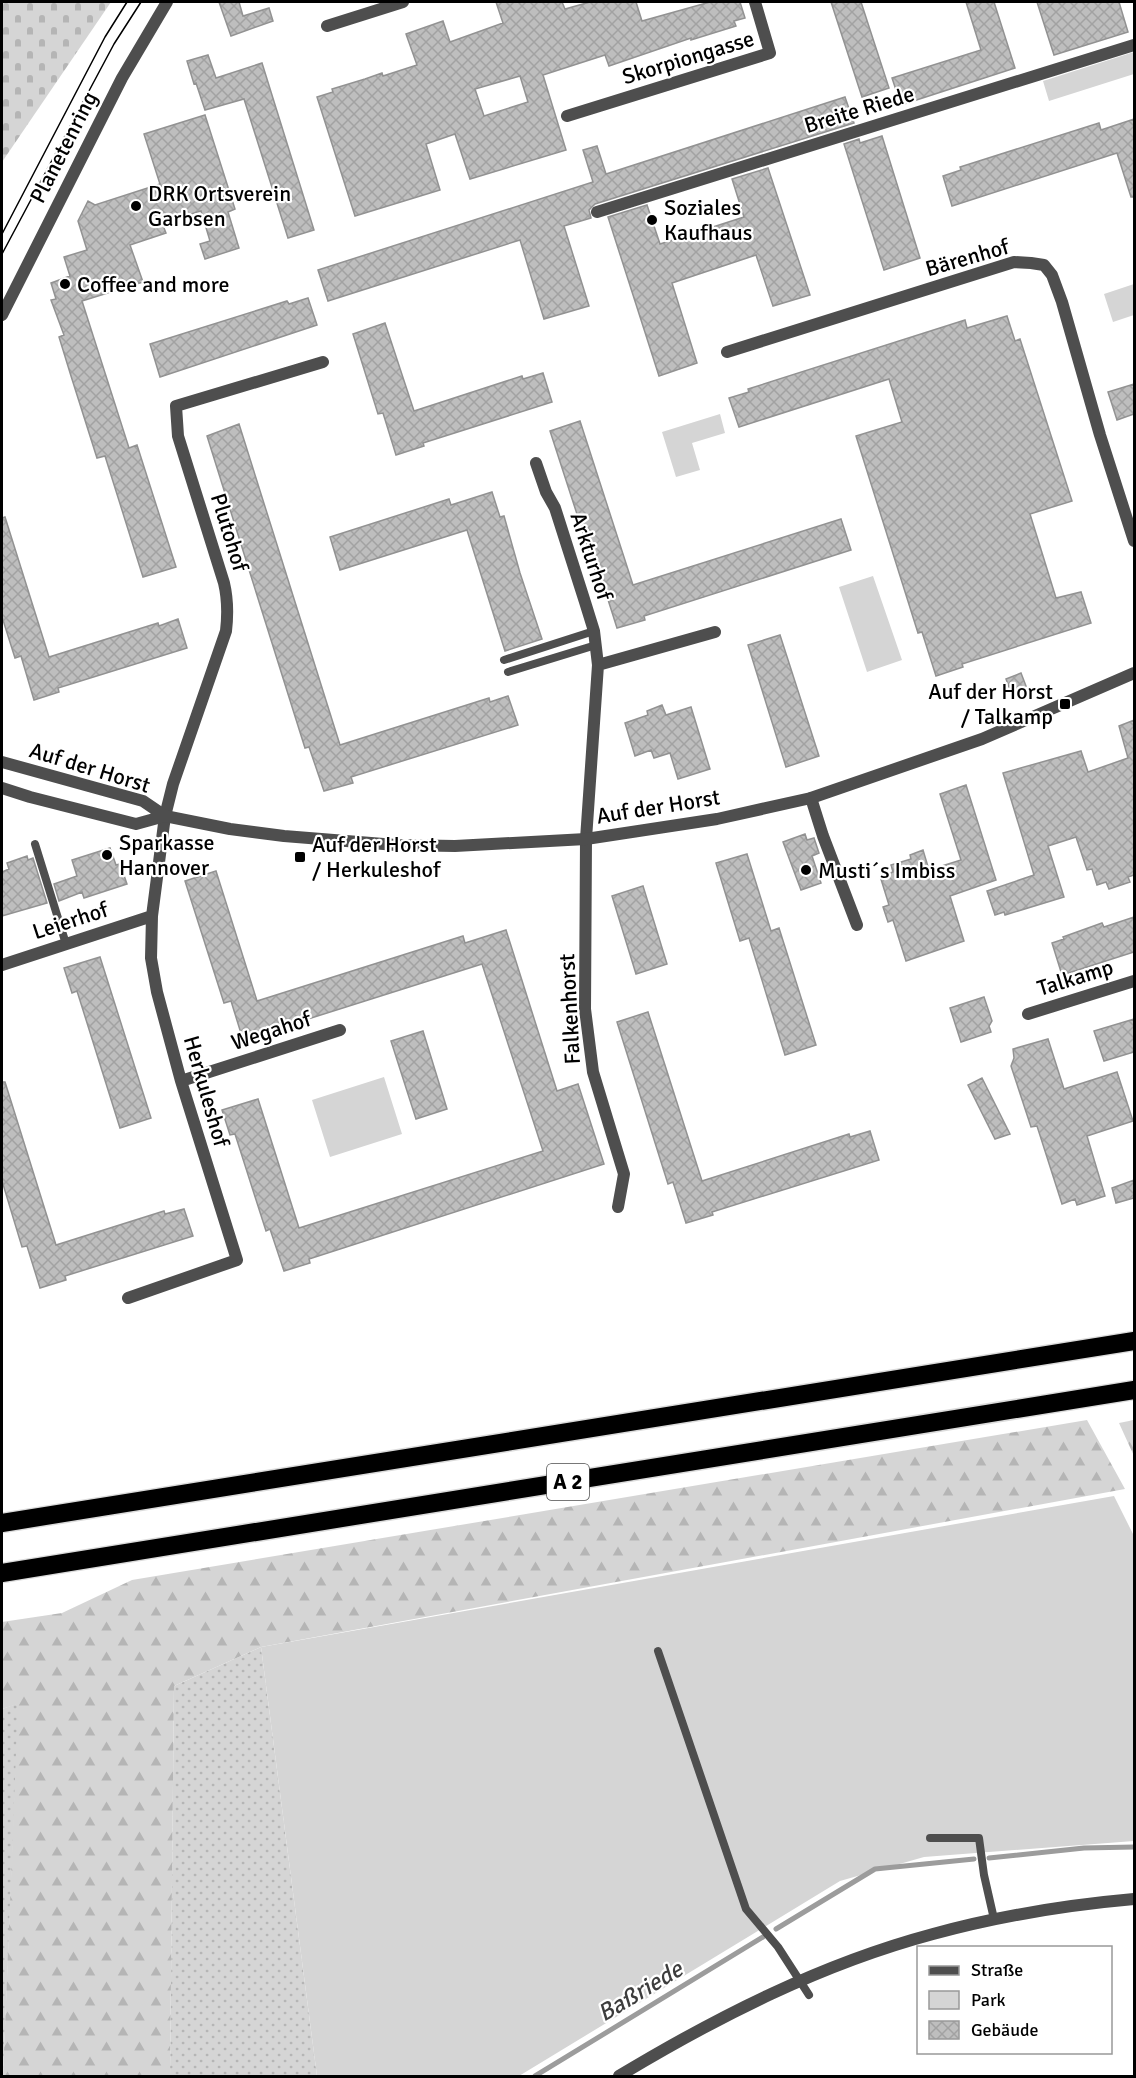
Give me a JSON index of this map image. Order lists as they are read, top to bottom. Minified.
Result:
{"streets":{"highway":["A 2"],"street":["Skorpiongasse","Breite Riede","Planetenring","Bärenhof","Plutohof","Arkturhof","Auf der Horst","Leierhof","Talkamp","Falkenhorst","Wegahof","Herkuleshof"]},"crossings":[["Plutohof","Auf der Horst"],["Plutohof","Herkuleshof"],["Arkturhof","Auf der Horst"],["Arkturhof","Falkenhorst"],["Auf der Horst","Falkenhorst"],["Auf der Horst","Herkuleshof"],["Leierhof","Herkuleshof"],["Wegahof","Herkuleshof"]],"water":["Baßriede"],"places":{"other":["DRK Ortsverein Garbsen","Soziales Kaufhaus","Coffee and more","Sparkasse Hannover","Musti´s Imbiss"],"transit":["Auf der Horst / Talkamp","Auf der Horst / Herkuleshof"]},"legend":["Straße","Park","Gebäude"]}
